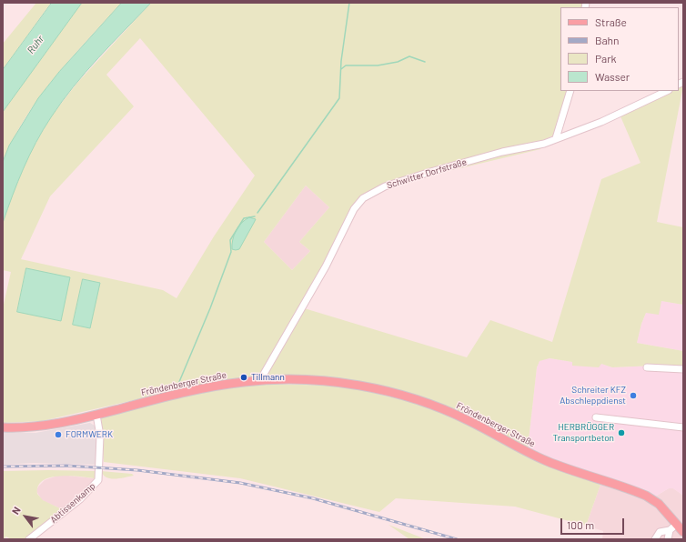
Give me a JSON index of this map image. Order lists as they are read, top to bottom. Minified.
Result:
{"streets":{"main road":["Fröndenberger Straße"],"street":["Schwitter Dorfstraße","Abtissenkamp"]},"crossings":[["Schwitter Dorfstraße","Fröndenberger Straße"],["Fröndenberger Straße","Abtissenkamp"]],"water":["Ruhr"],"places":["Tillmann","Schreiter KFZ Abschleppdienst","HERBRÜGGER Transportbeton","FORMWERK"],"legend":["Straße","Bahn","Park","Wasser"],"scale_bar":"100 m","north":"top left"}
